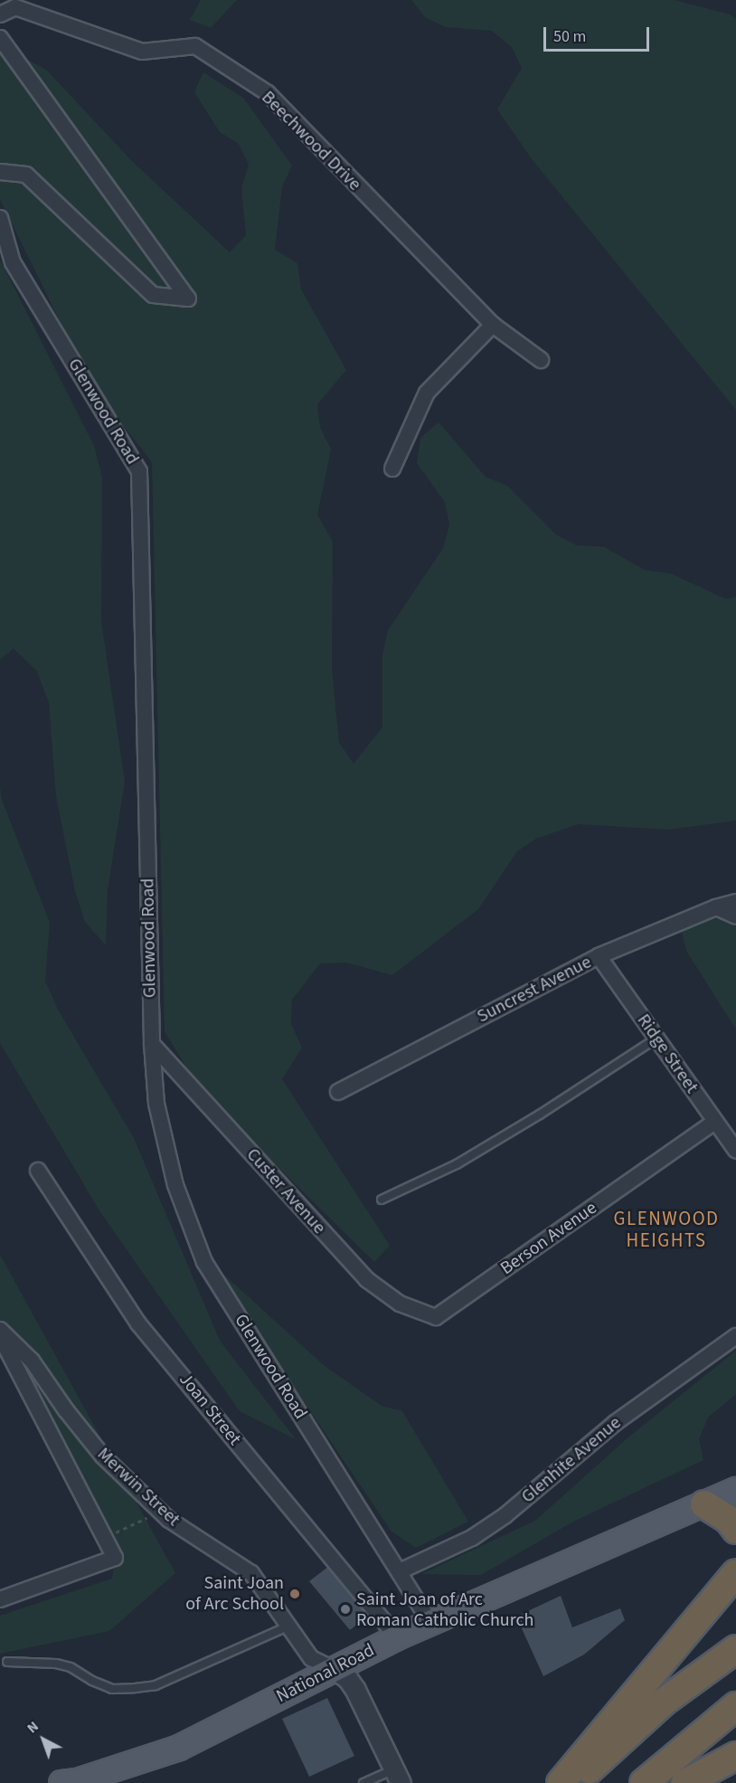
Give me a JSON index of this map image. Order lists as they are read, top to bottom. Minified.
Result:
{"streets":{"main road":["National Road"],"street":["Beechwood Drive","Glenwood Road","Suncrest Avenue","Ridge Street","Custer Avenue","Berson Avenue","Joan Street","Glenhite Avenue","Merwin Street"]},"crossings":[["Glenwood Road","Custer Avenue"],["Glenwood Road","Glenhite Avenue"],["Glenwood Road","National Road"],["Suncrest Avenue","Ridge Street"],["Ridge Street","Berson Avenue"],["Custer Avenue","Berson Avenue"],["Joan Street","National Road"],["Merwin Street","National Road"]],"districts":["GLENWOOD HEIGHTS"],"places":["Saint Joan of Arc School","Saint Joan of Arc Roman Catholic Church"],"scale_bar":"50 m","north":"top left"}
